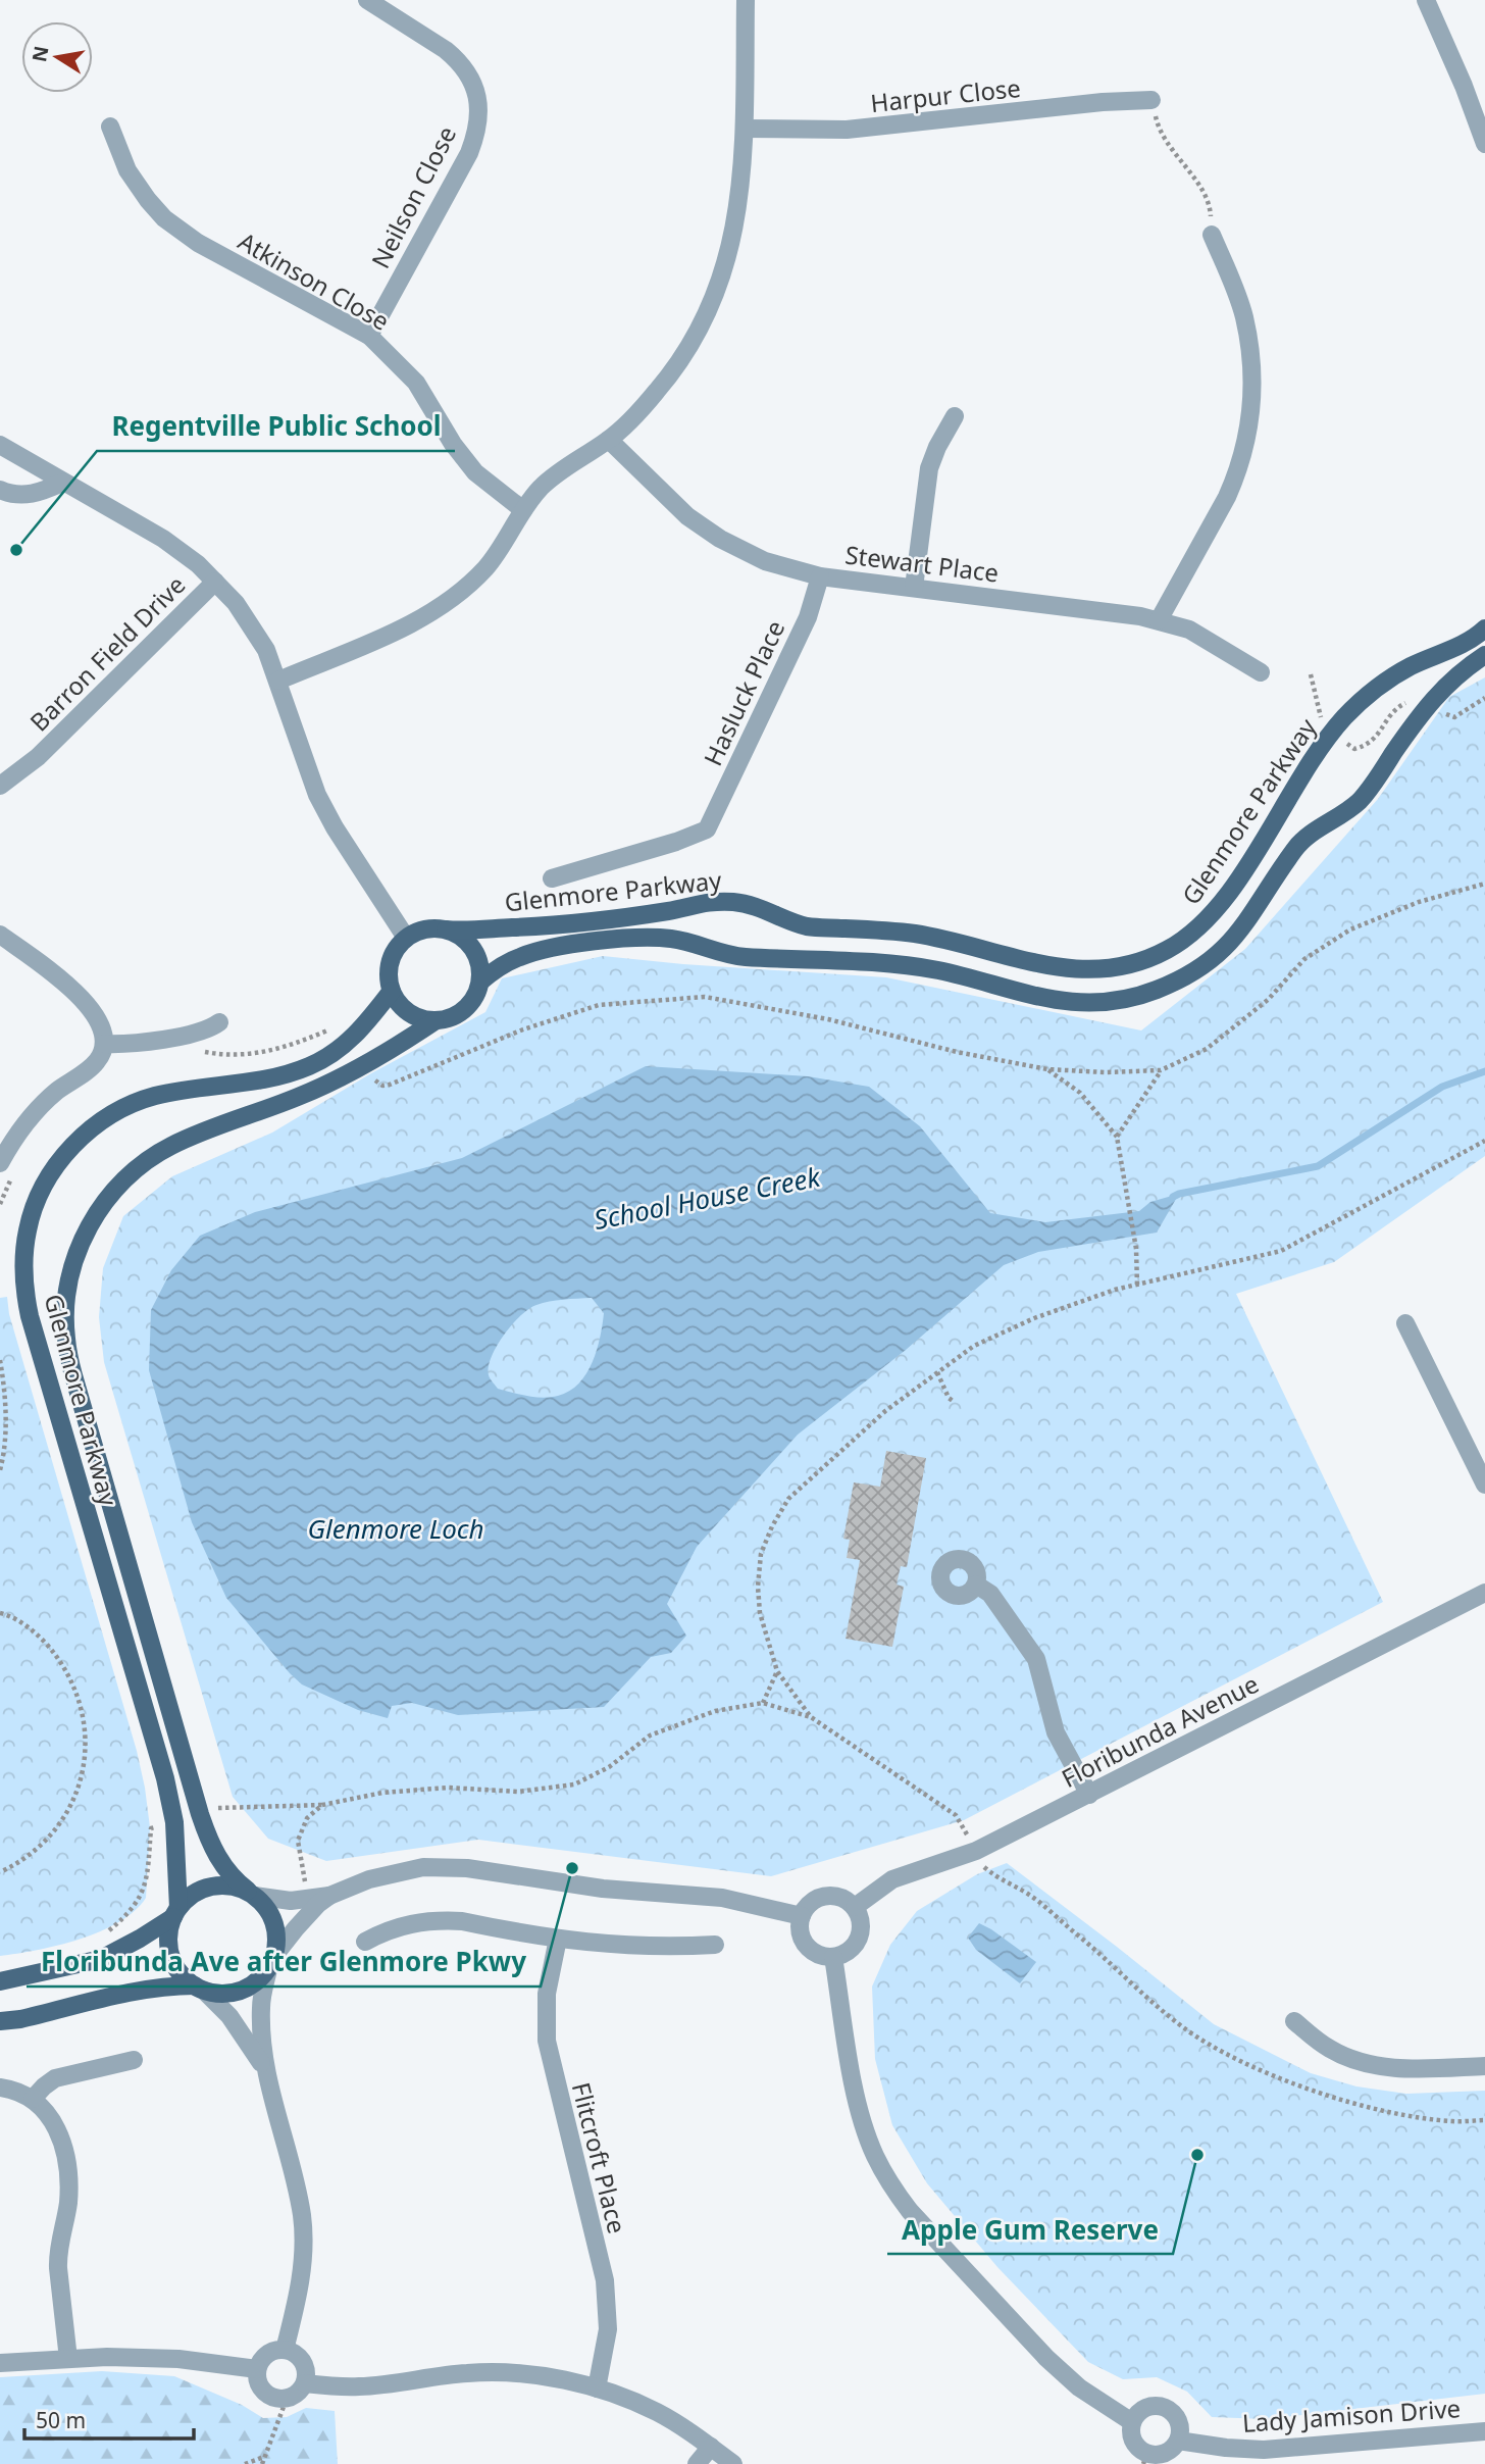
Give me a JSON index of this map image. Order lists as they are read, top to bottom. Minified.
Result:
{"streets":{"main road":["Glenmore Parkway"],"street":["Harpur Close","Neilson Close","Atkinson Close","Stewart Place","Barron Field Drive","Hasluck Place","Floribunda Avenue","Flitcroft Place","Lady Jamison Drive"]},"crossings":[["Neilson Close","Atkinson Close"],["Stewart Place","Hasluck Place"]],"water":["School House Creek","Glenmore Loch"],"places":["Regentville Public School","Floribunda Ave after Glenmore Pkwy","Apple Gum Reserve"],"scale_bar":"50 m","north":"left"}
